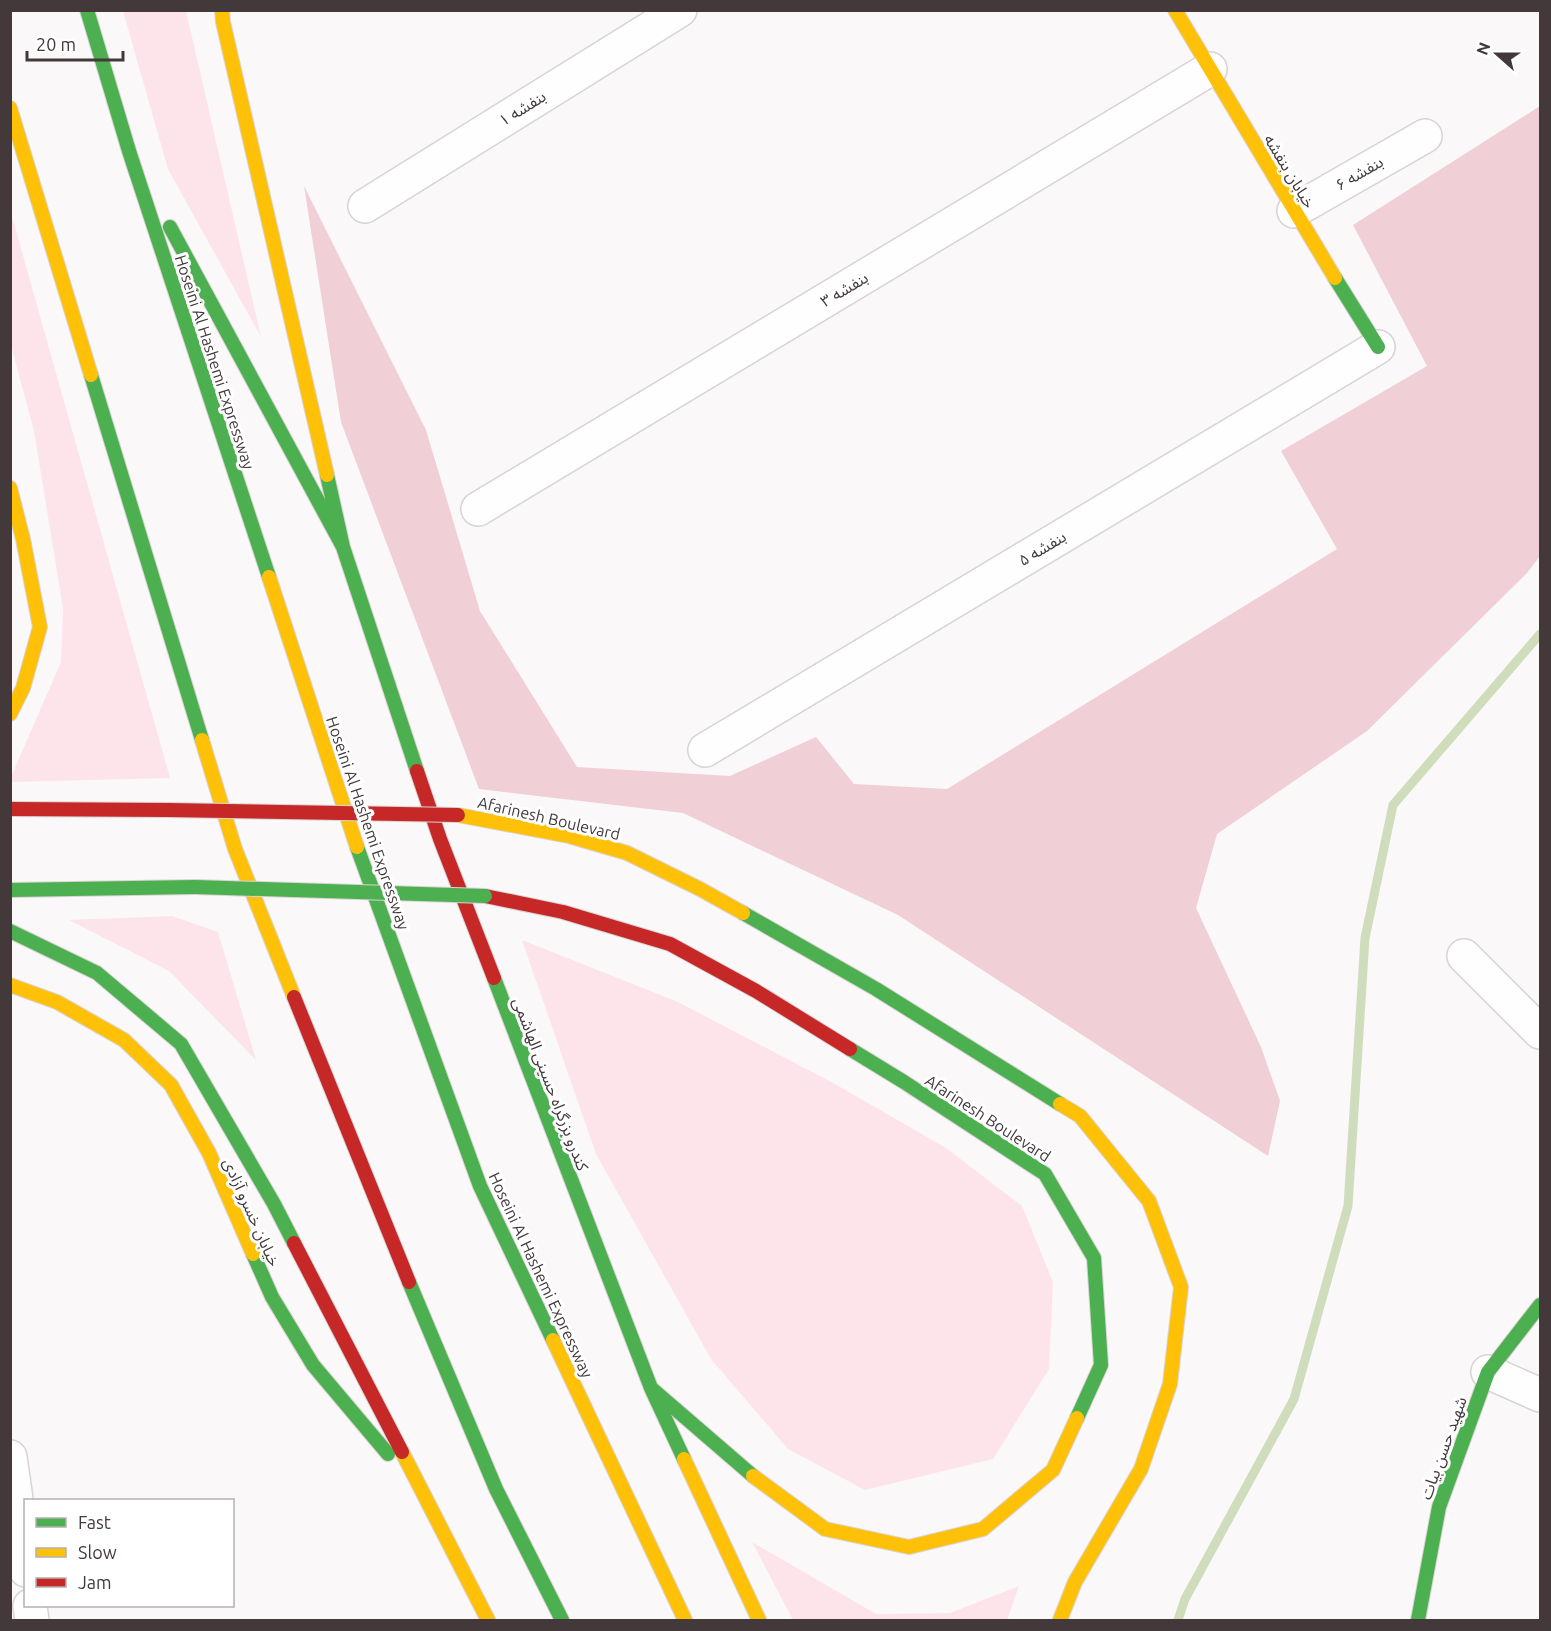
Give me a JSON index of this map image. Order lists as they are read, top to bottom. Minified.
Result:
{"streets":{"main road":["خیابان بنفشه","Hoseini Al Hashemi Expressway","Afarinesh Boulevard","کندرو بزرگراه حسینی الهاشمی","خیابان خسرو آزادی","شهید حسن بیات"],"street":["بنفشه ۱","بنفشه ۶","بنفشه ۳","بنفشه ۵"]},"crossings":[["خیابان بنفشه","بنفشه ۶"],["خیابان بنفشه","بنفشه ۳"],["خیابان بنفشه","بنفشه ۵"],["Afarinesh Boulevard","کندرو بزرگراه حسینی الهاشمی"]],"legend":["Fast","Slow","Jam"],"scale_bar":"20 m","north":"left"}
